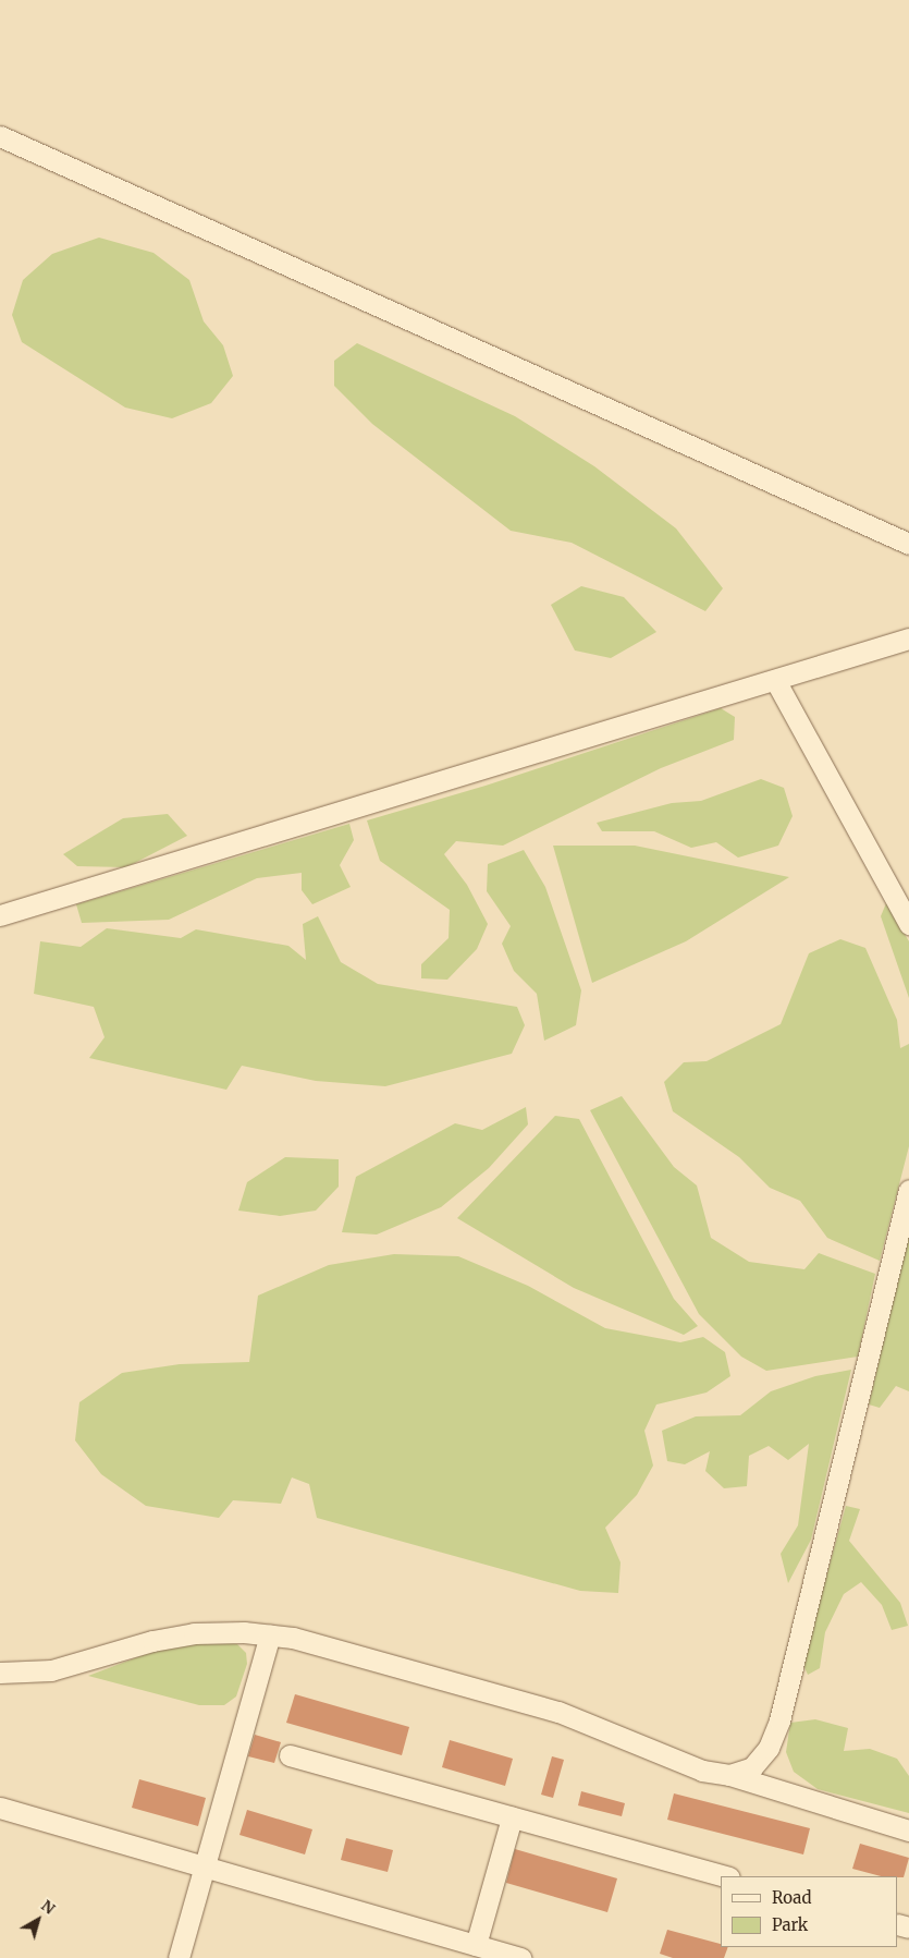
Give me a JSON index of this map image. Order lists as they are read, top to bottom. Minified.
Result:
{"legend":["Road","Park"],"north":"top right"}
